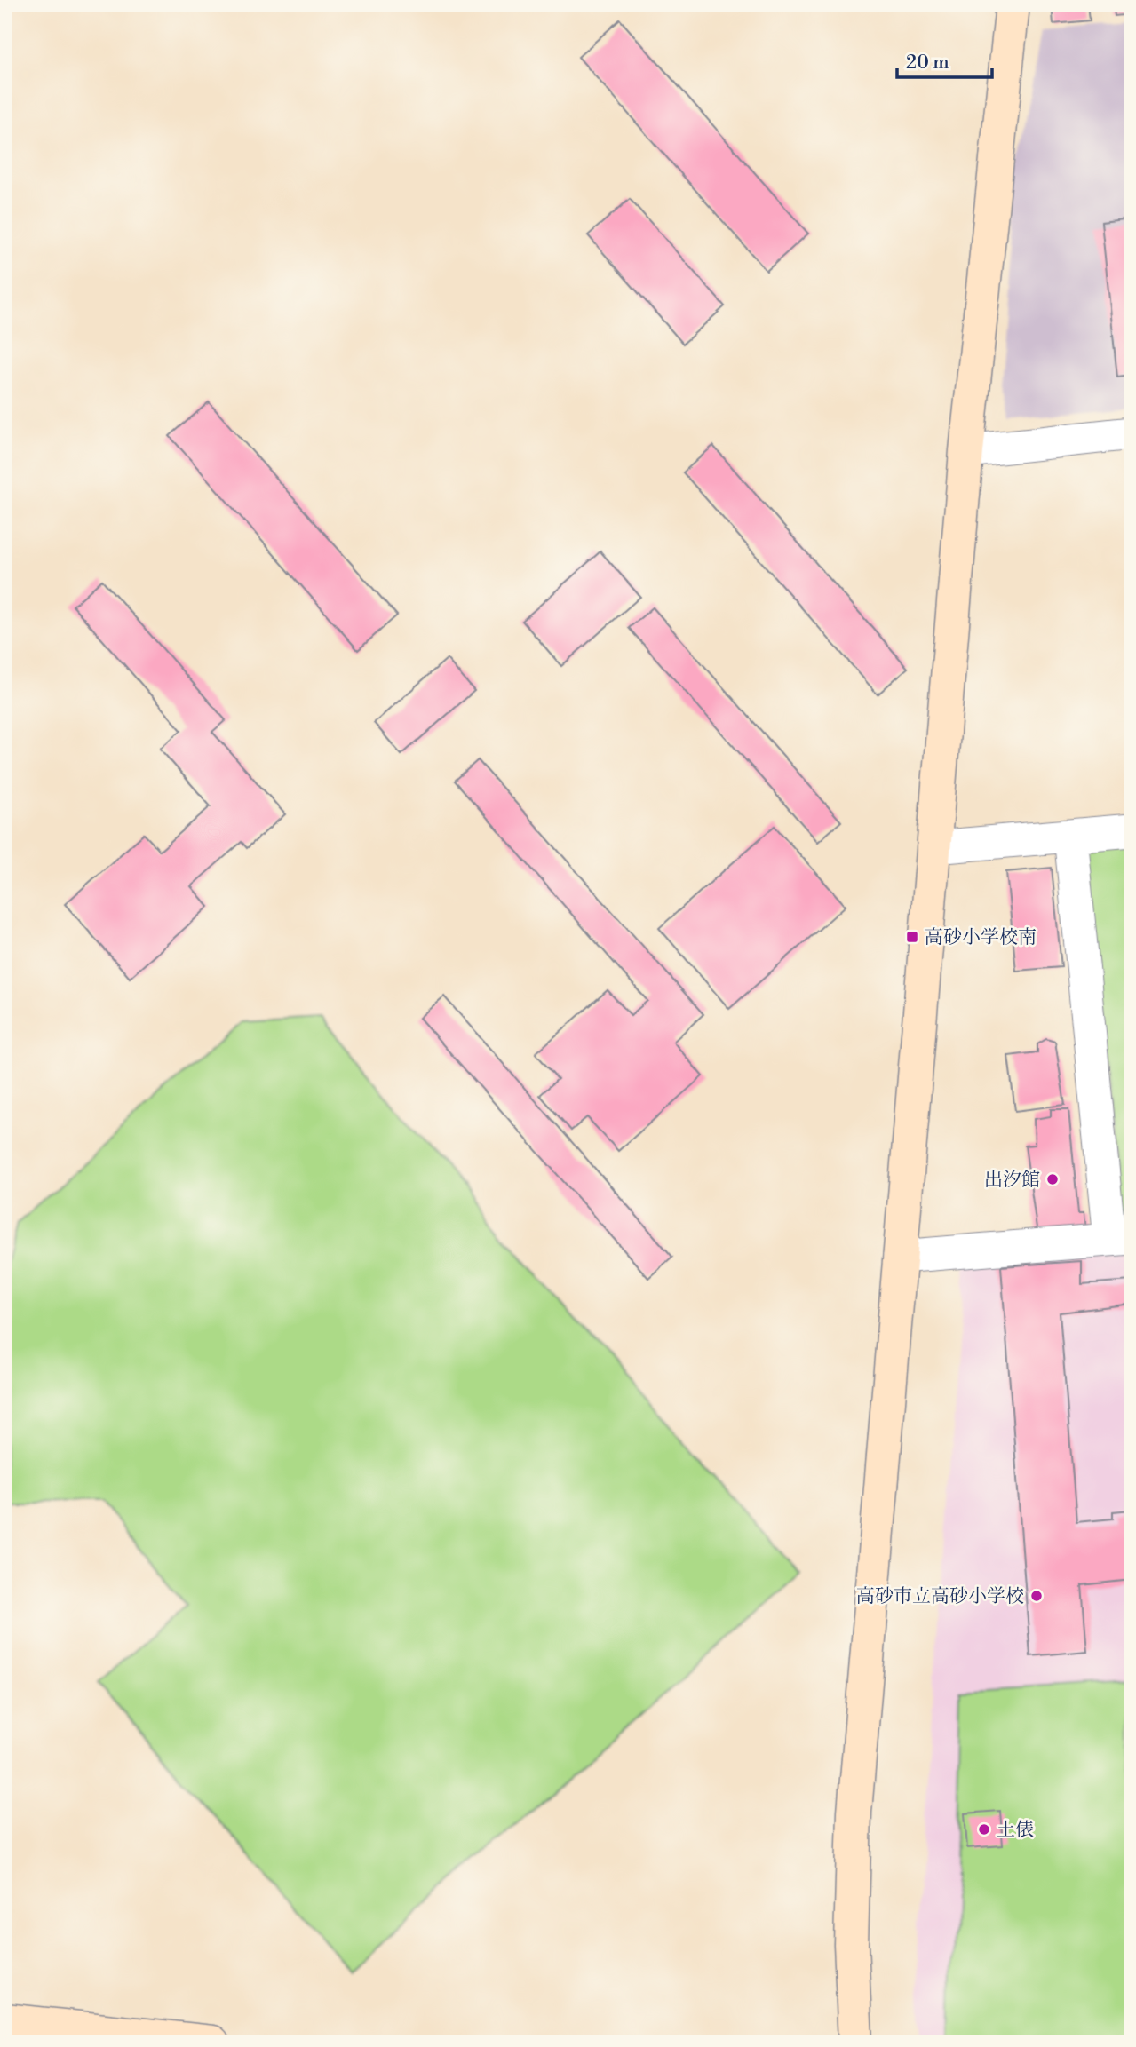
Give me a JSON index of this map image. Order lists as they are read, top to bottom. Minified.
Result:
{"places":{"transit":["高砂小学校南"],"other":["出汐館","高砂市立高砂小学校","土俵"]},"scale_bar":"20 m"}
